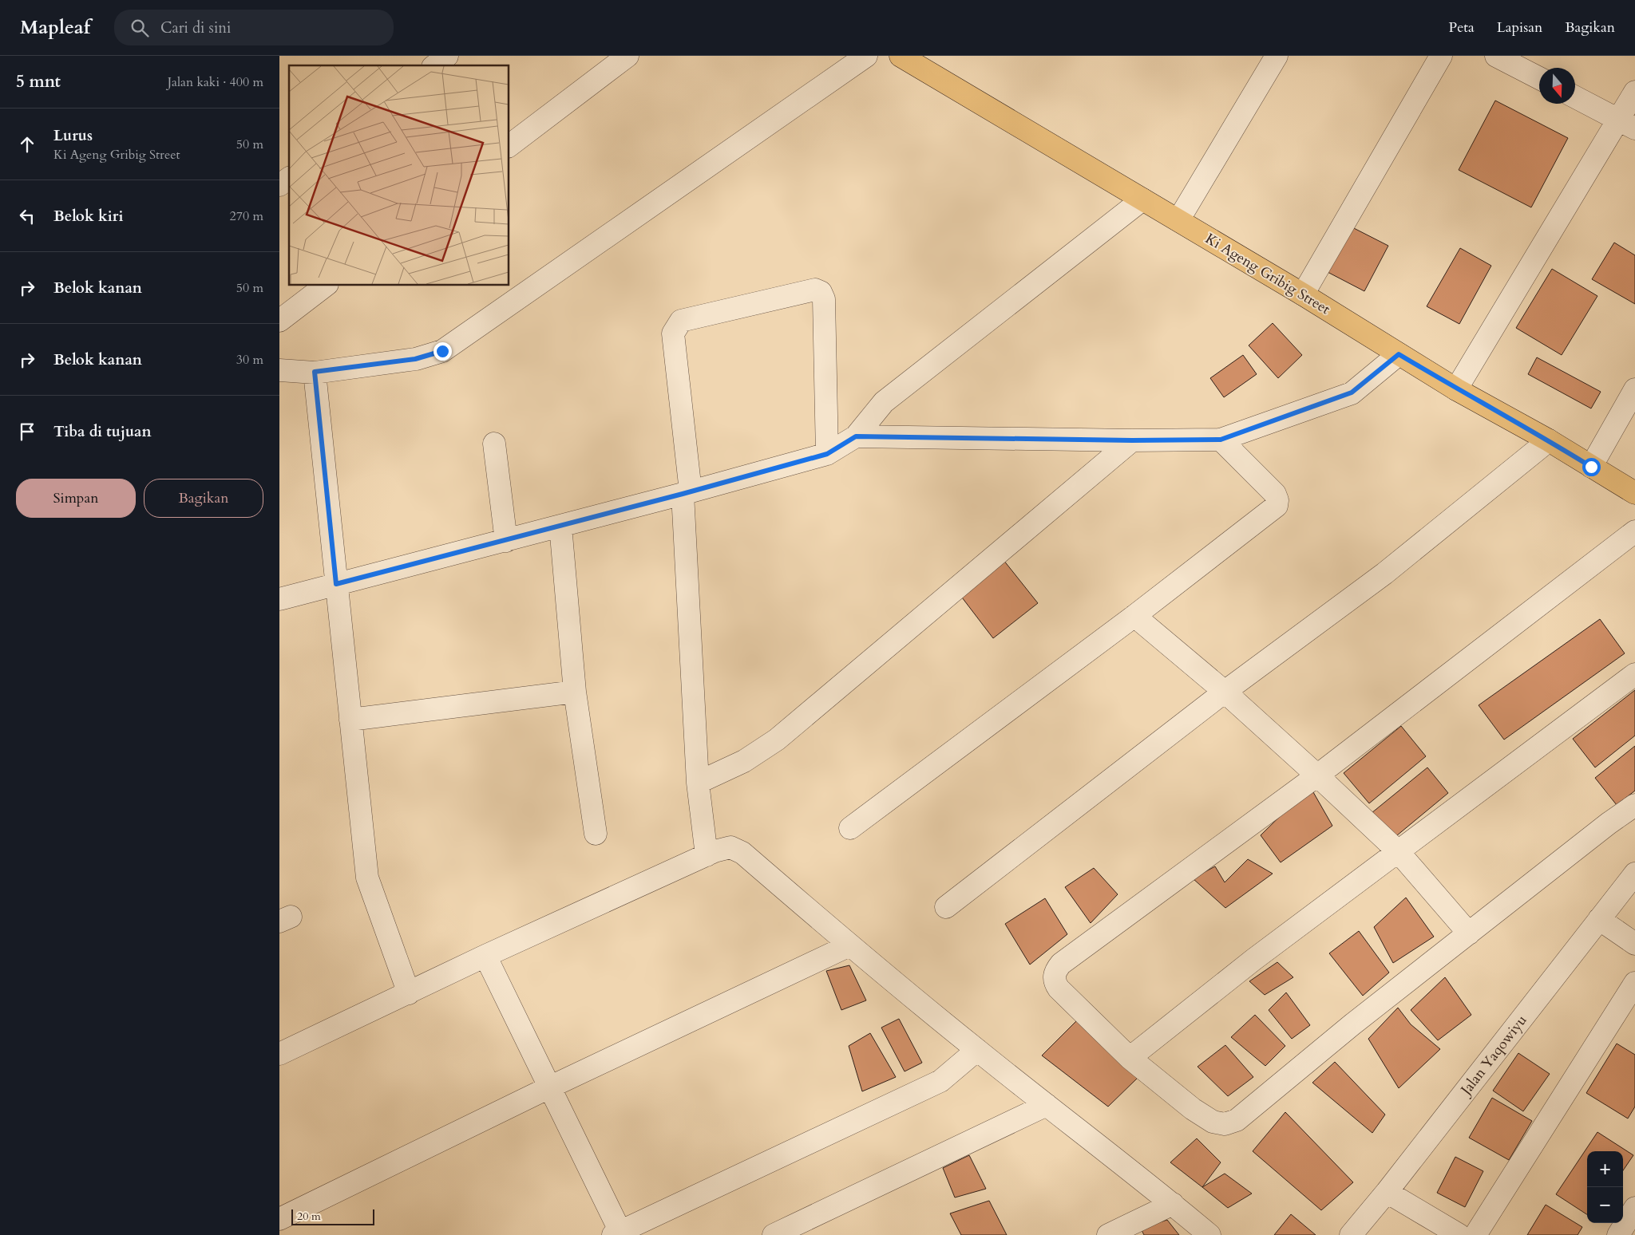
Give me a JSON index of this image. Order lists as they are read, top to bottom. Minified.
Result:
{"streets":{"main road":["Ki Ageng Gribig Street"],"street":["Jalan Yaqowiyu"]},"scale_bar":"20 m","north":"bottom","page":{"header":"Mapleaf","search":"Cari di sini","nav":["Peta","Lapisan","Bagikan"],"heading":["5 mnt","Jalan kaki · 400 m"],"list":[["Lurus","Ki Ageng Gribig Street","50 m"],["Belok kiri","270 m"],["Belok kanan","50 m"],["Belok kanan","30 m"],"Tiba di tujuan"],"buttons":["Simpan","Bagikan"],"map_buttons":["+","−"],"scale":"20 m"}}
